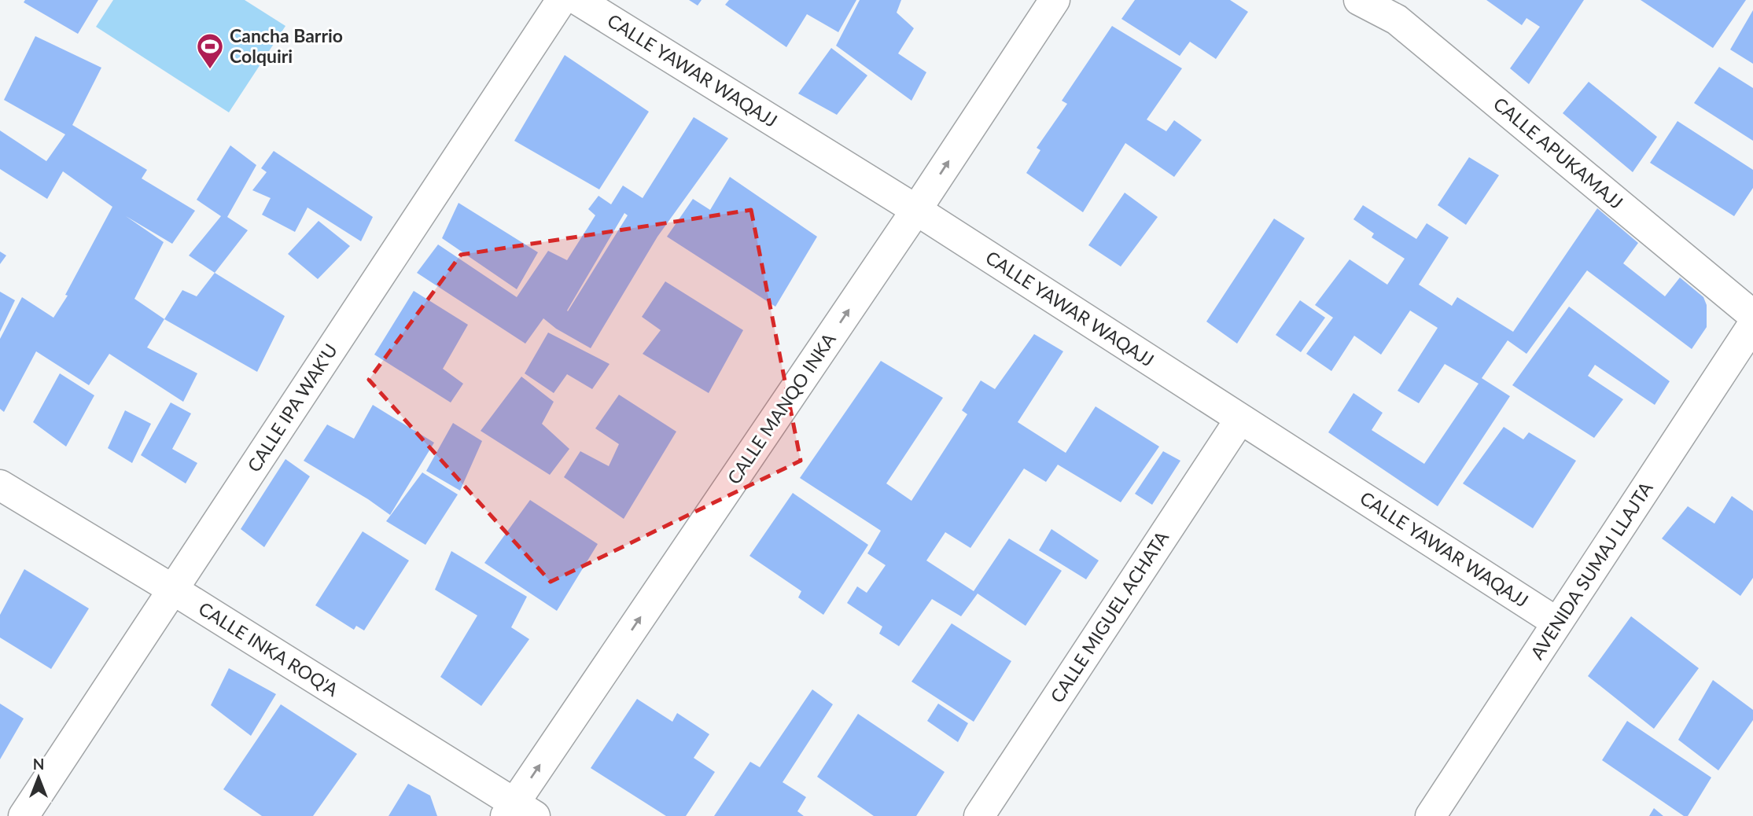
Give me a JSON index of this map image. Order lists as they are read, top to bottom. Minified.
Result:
{"streets":{"street":["CALLE YAWAR WAQAJJ","CALLE APUKAMAJJ","CALLE IPA WAK'U","CALLE MANQO INKA","AVENIDA SUMAJ LLAJTA","CALLE MIGUEL ACHATA","CALLE INKA ROQ'A"]},"crossings":[["CALLE YAWAR WAQAJJ","CALLE MANQO INKA"],["CALLE YAWAR WAQAJJ","AVENIDA SUMAJ LLAJTA"],["CALLE YAWAR WAQAJJ","CALLE MIGUEL ACHATA"],["CALLE IPA WAK'U","CALLE INKA ROQ'A"],["CALLE MANQO INKA","CALLE INKA ROQ'A"]],"one_way":["CALLE MANQO INKA"],"places":{"sports":["Cancha Barrio Colquiri"]},"north":"top"}
